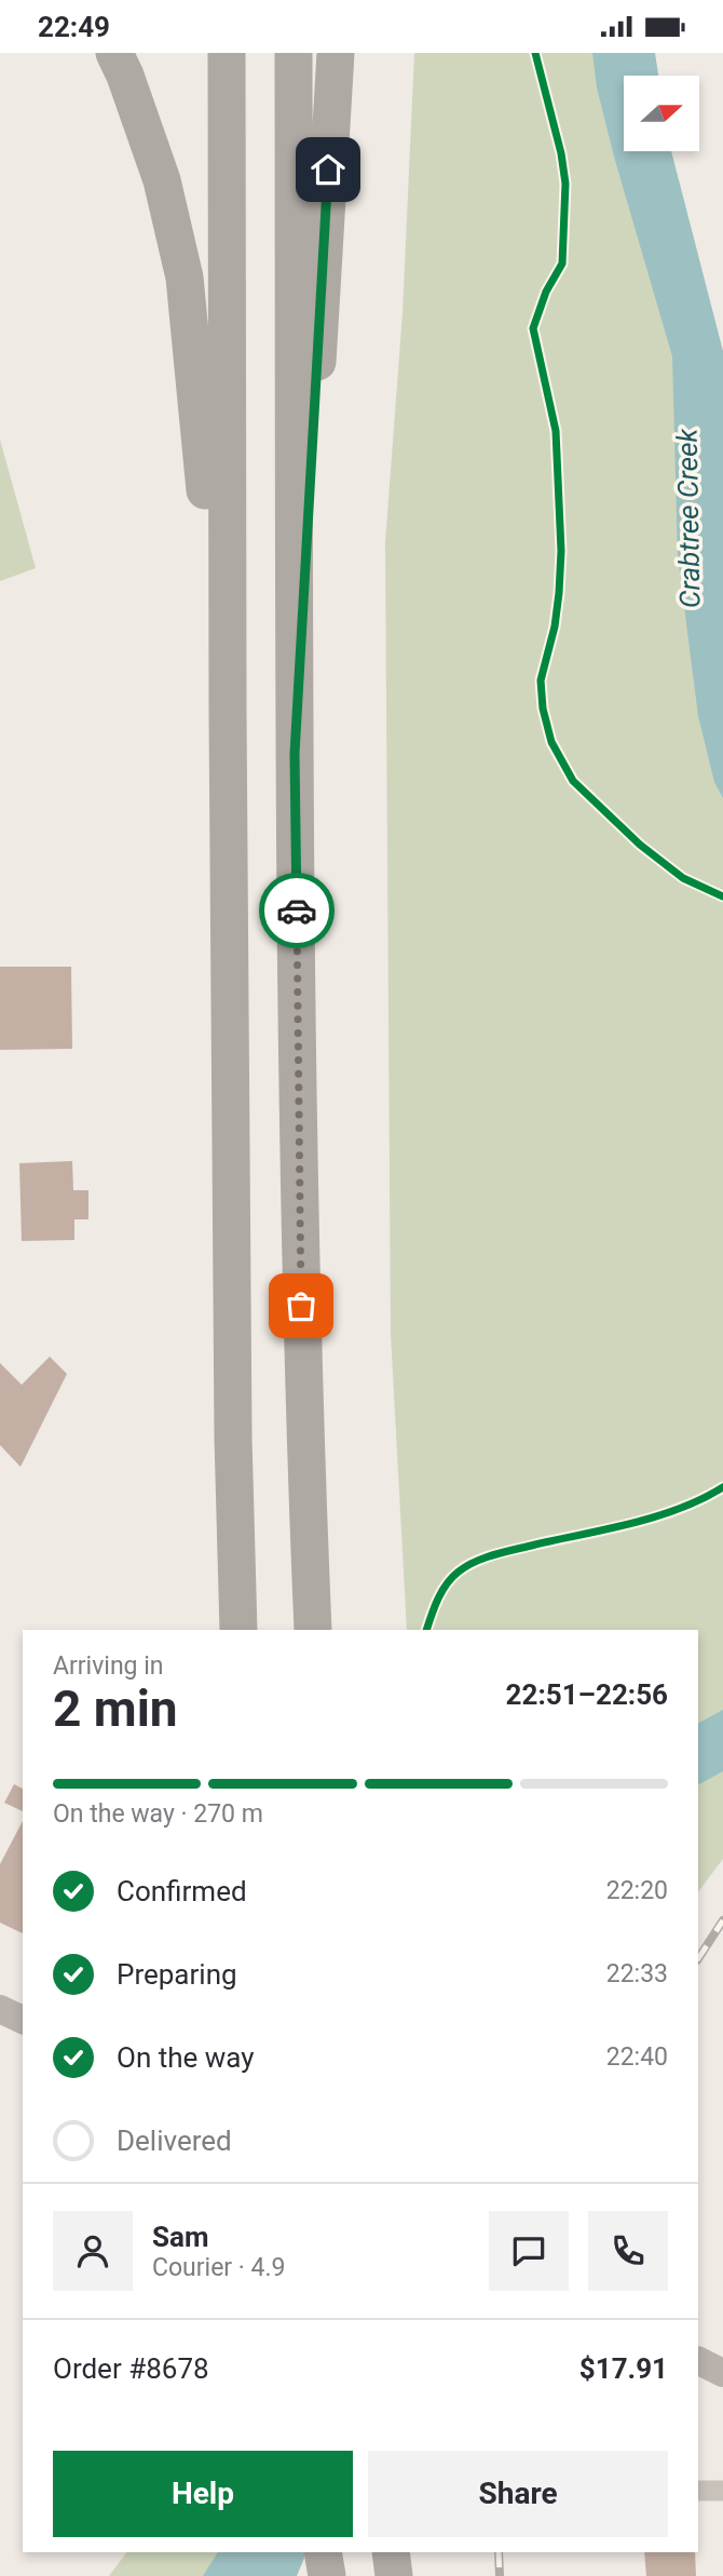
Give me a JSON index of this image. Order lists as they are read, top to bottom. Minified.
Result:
{"water":["Crabtree Creek"],"north":"right","page":{"status":"22:49","heading":["2 min","Arriving in","22:51–22:56"],"panel":["Sam","Courier · 4.9","Order #8678","$17.91"],"bar":"On the way · 270 m","list":[["Confirmed","22:20"],["Preparing","22:33"],["On the way","22:40"],"Delivered"],"buttons":["Help","Share"]}}
